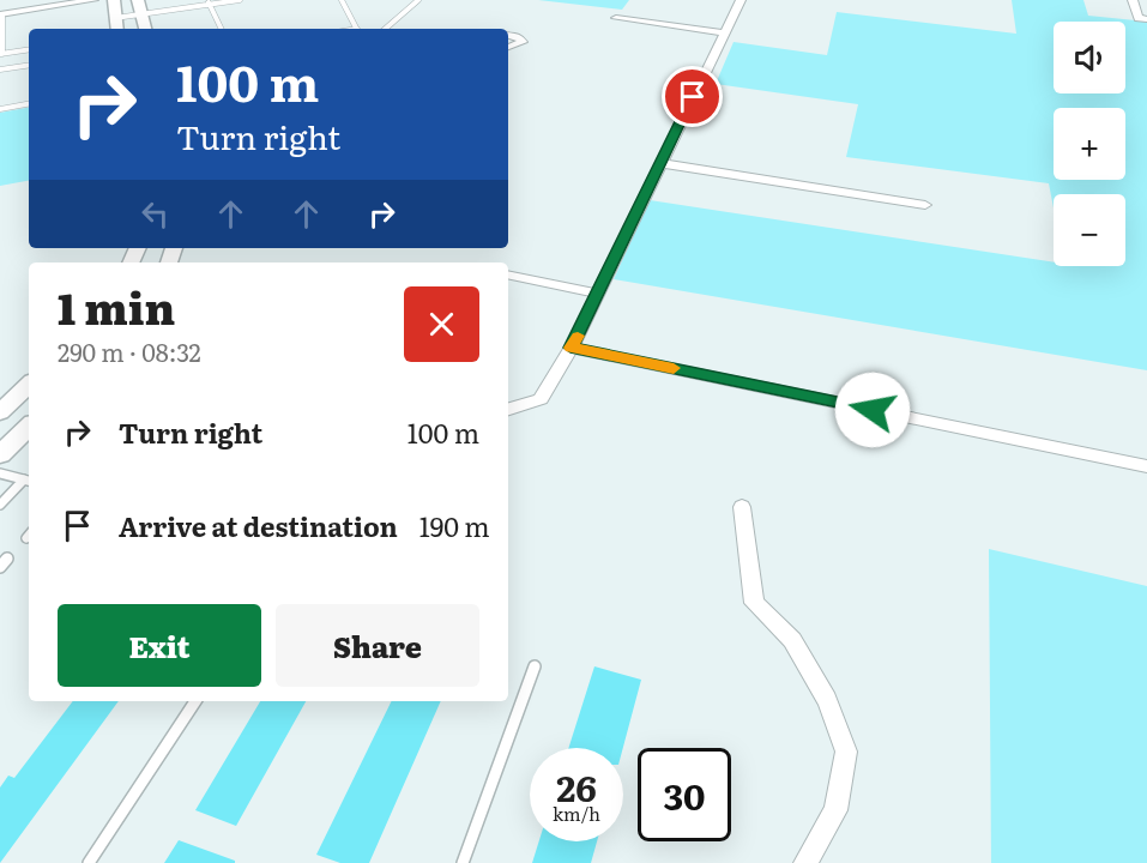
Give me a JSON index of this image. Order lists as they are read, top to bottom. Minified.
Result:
{"page":{"map_buttons":["+","−"],"turn":["100 m","Turn right"],"heading":["1 min","290 m · 08:32"],"list":[{"name":"Turn right","value":"100 m"},{"name":"Arrive at destination","value":"190 m"}],"buttons":["Exit","Share"],"speed":"26 km/h","limit":"30"}}
